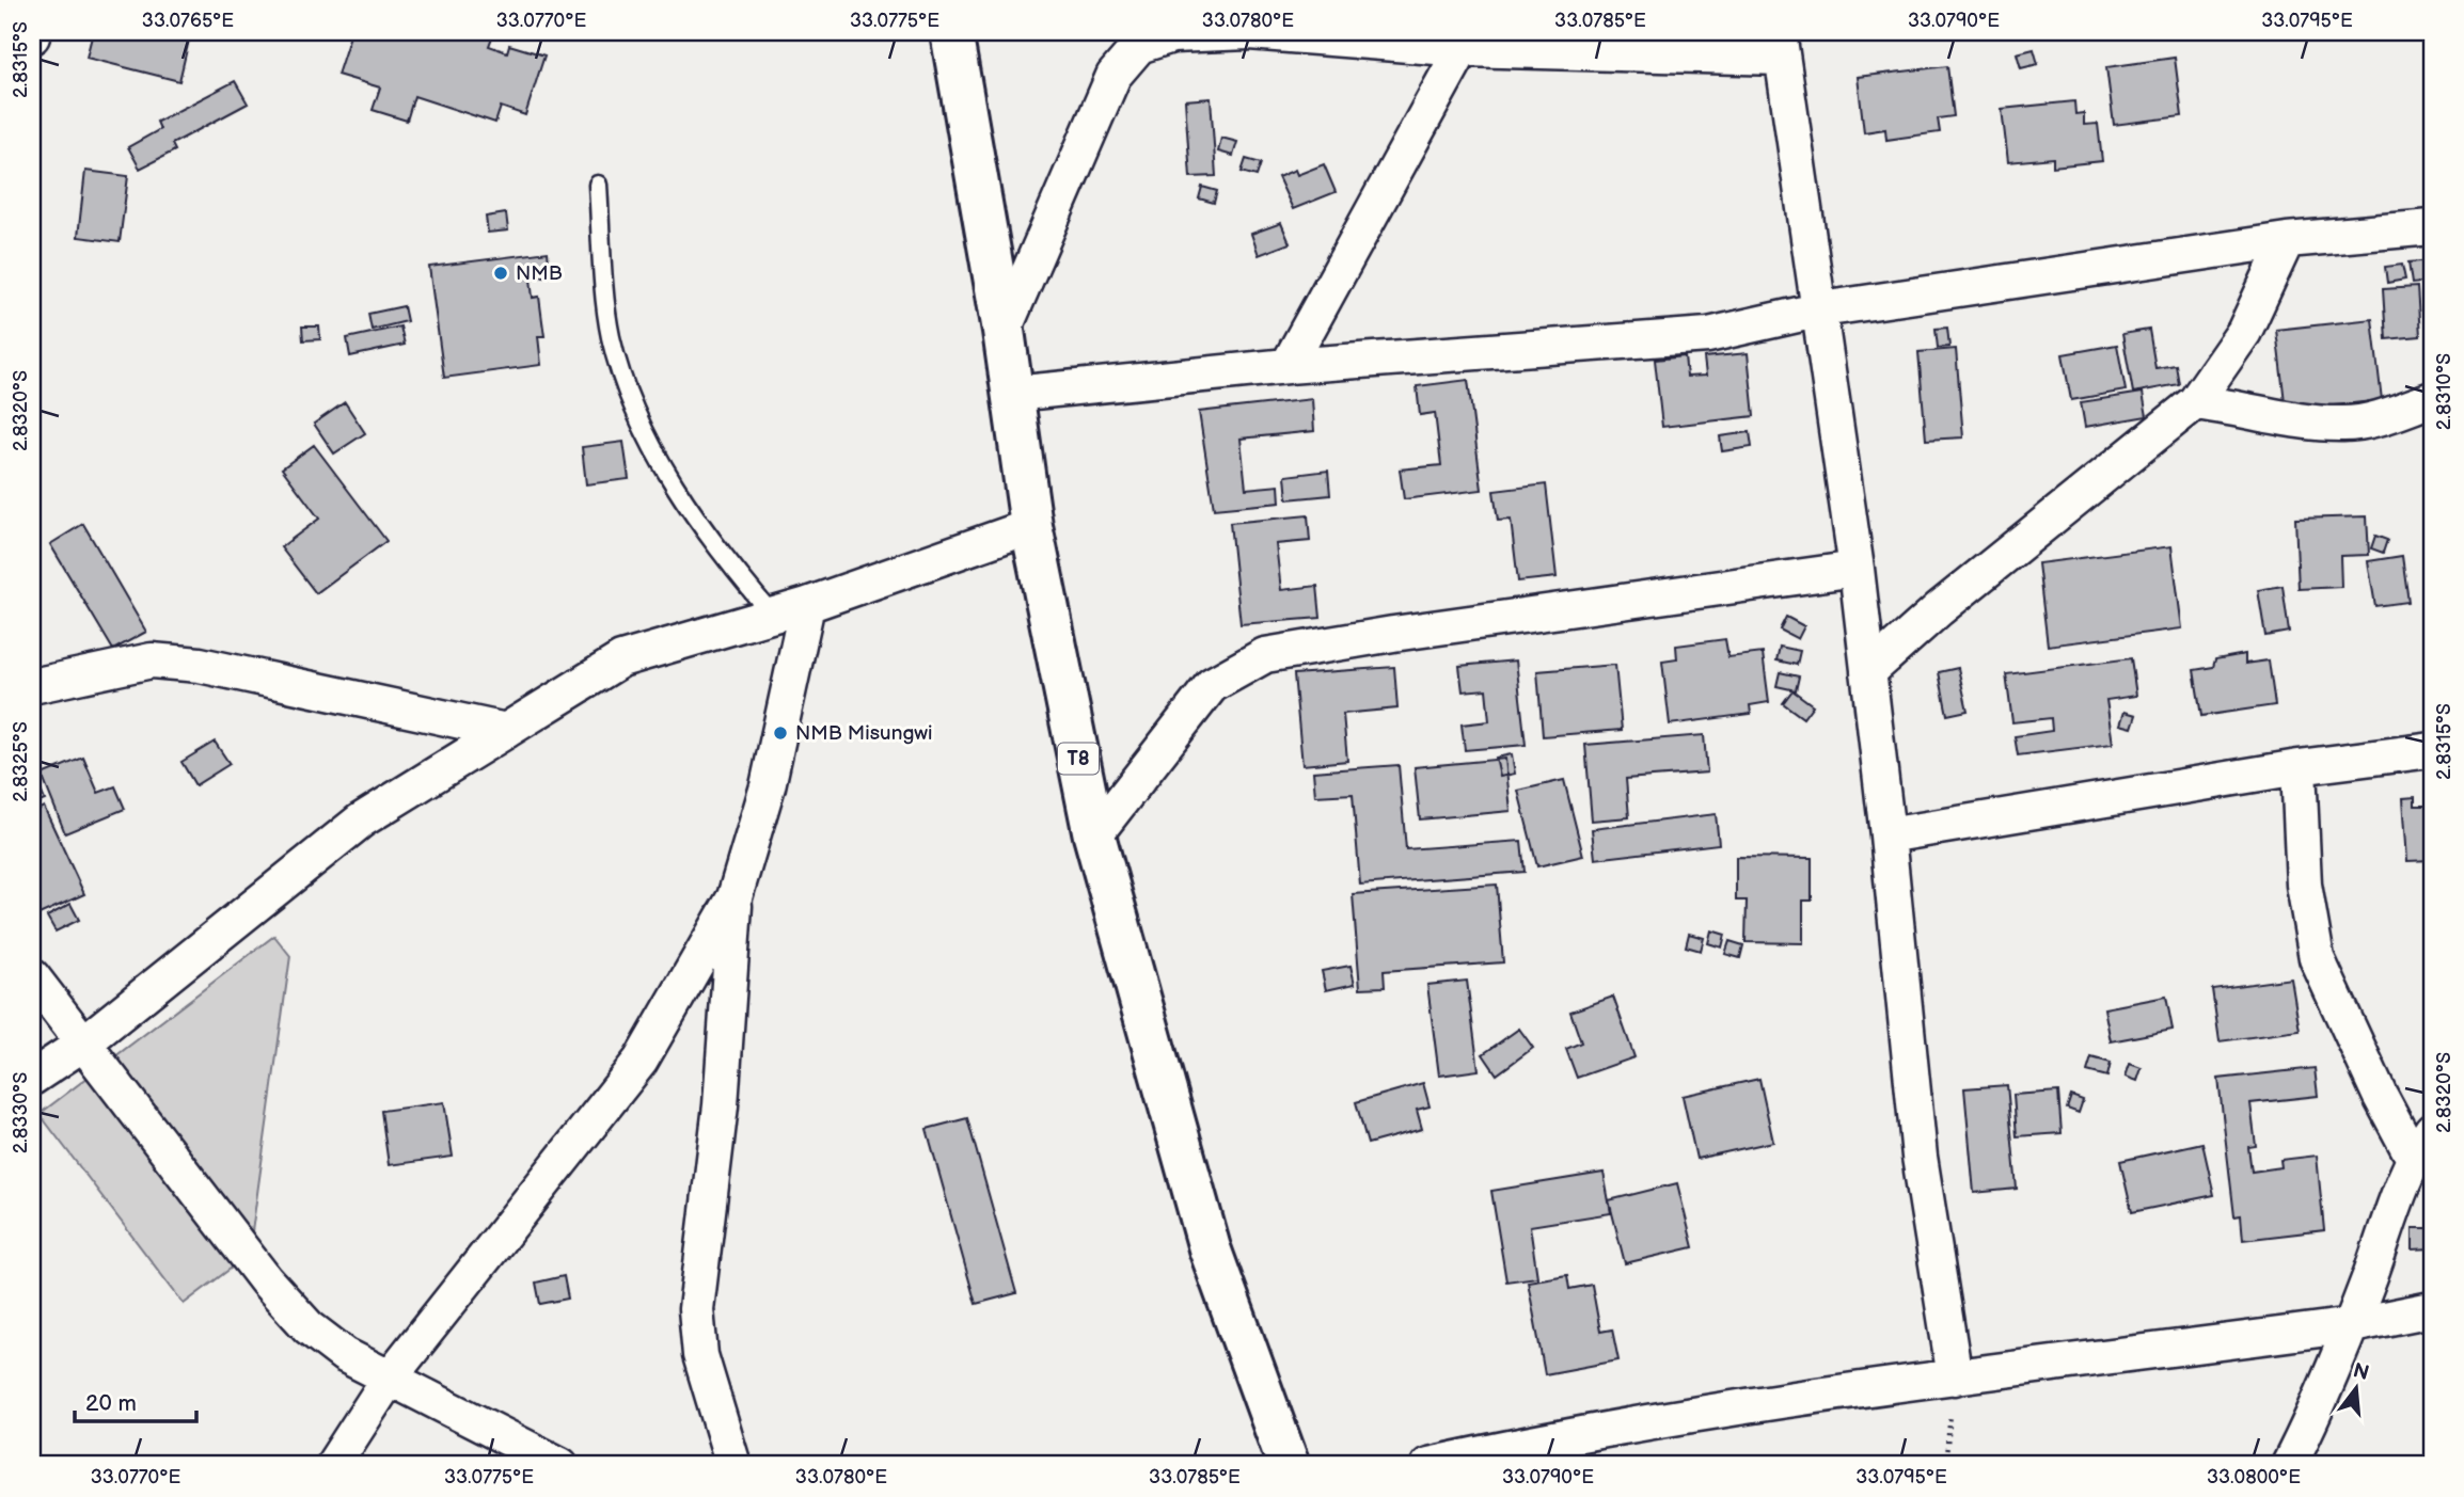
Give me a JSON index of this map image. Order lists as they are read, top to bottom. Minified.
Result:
{"streets":{"highway":["T8"]},"places":["NMB","NMB Misungwi"],"scale_bar":"20 m","north":"top","coordinates":["33.0765°E","33.0770°E","33.0775°E","33.0780°E","33.0785°E","33.0790°E","33.0795°E","2.8315°S","2.8310°S","2.8320°S","2.8325°S","2.8330°S","33.0800°E"]}
